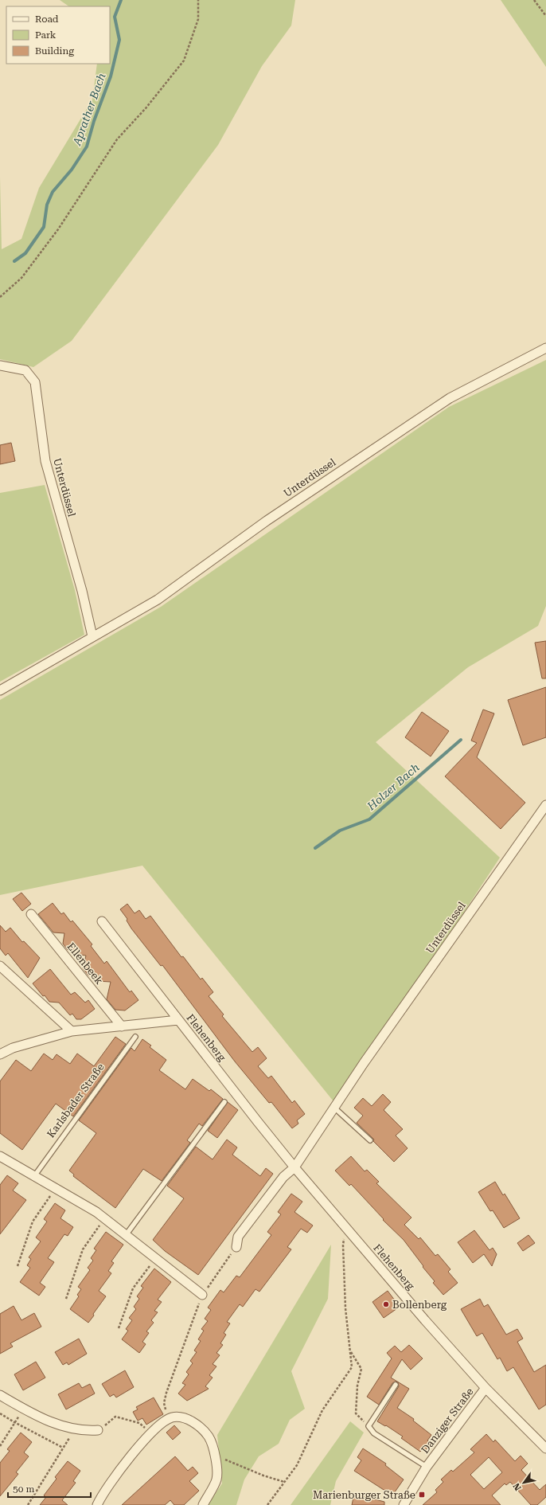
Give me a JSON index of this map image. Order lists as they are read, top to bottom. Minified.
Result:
{"streets":{"street":["Unterdüssel","Ellenbeek","Flehenberg","Danziger Straße"],"lane":["Karlsbader Straße"]},"crossings":[["Flehenberg","Danziger Straße"]],"water":["Aprather Bach","Holzer Bach"],"places":{"other":["Bollenberg"],"transit":["Marienburger Straße"]},"legend":["Road","Park","Building"],"scale_bar":"50 m","north":"bottom left"}
